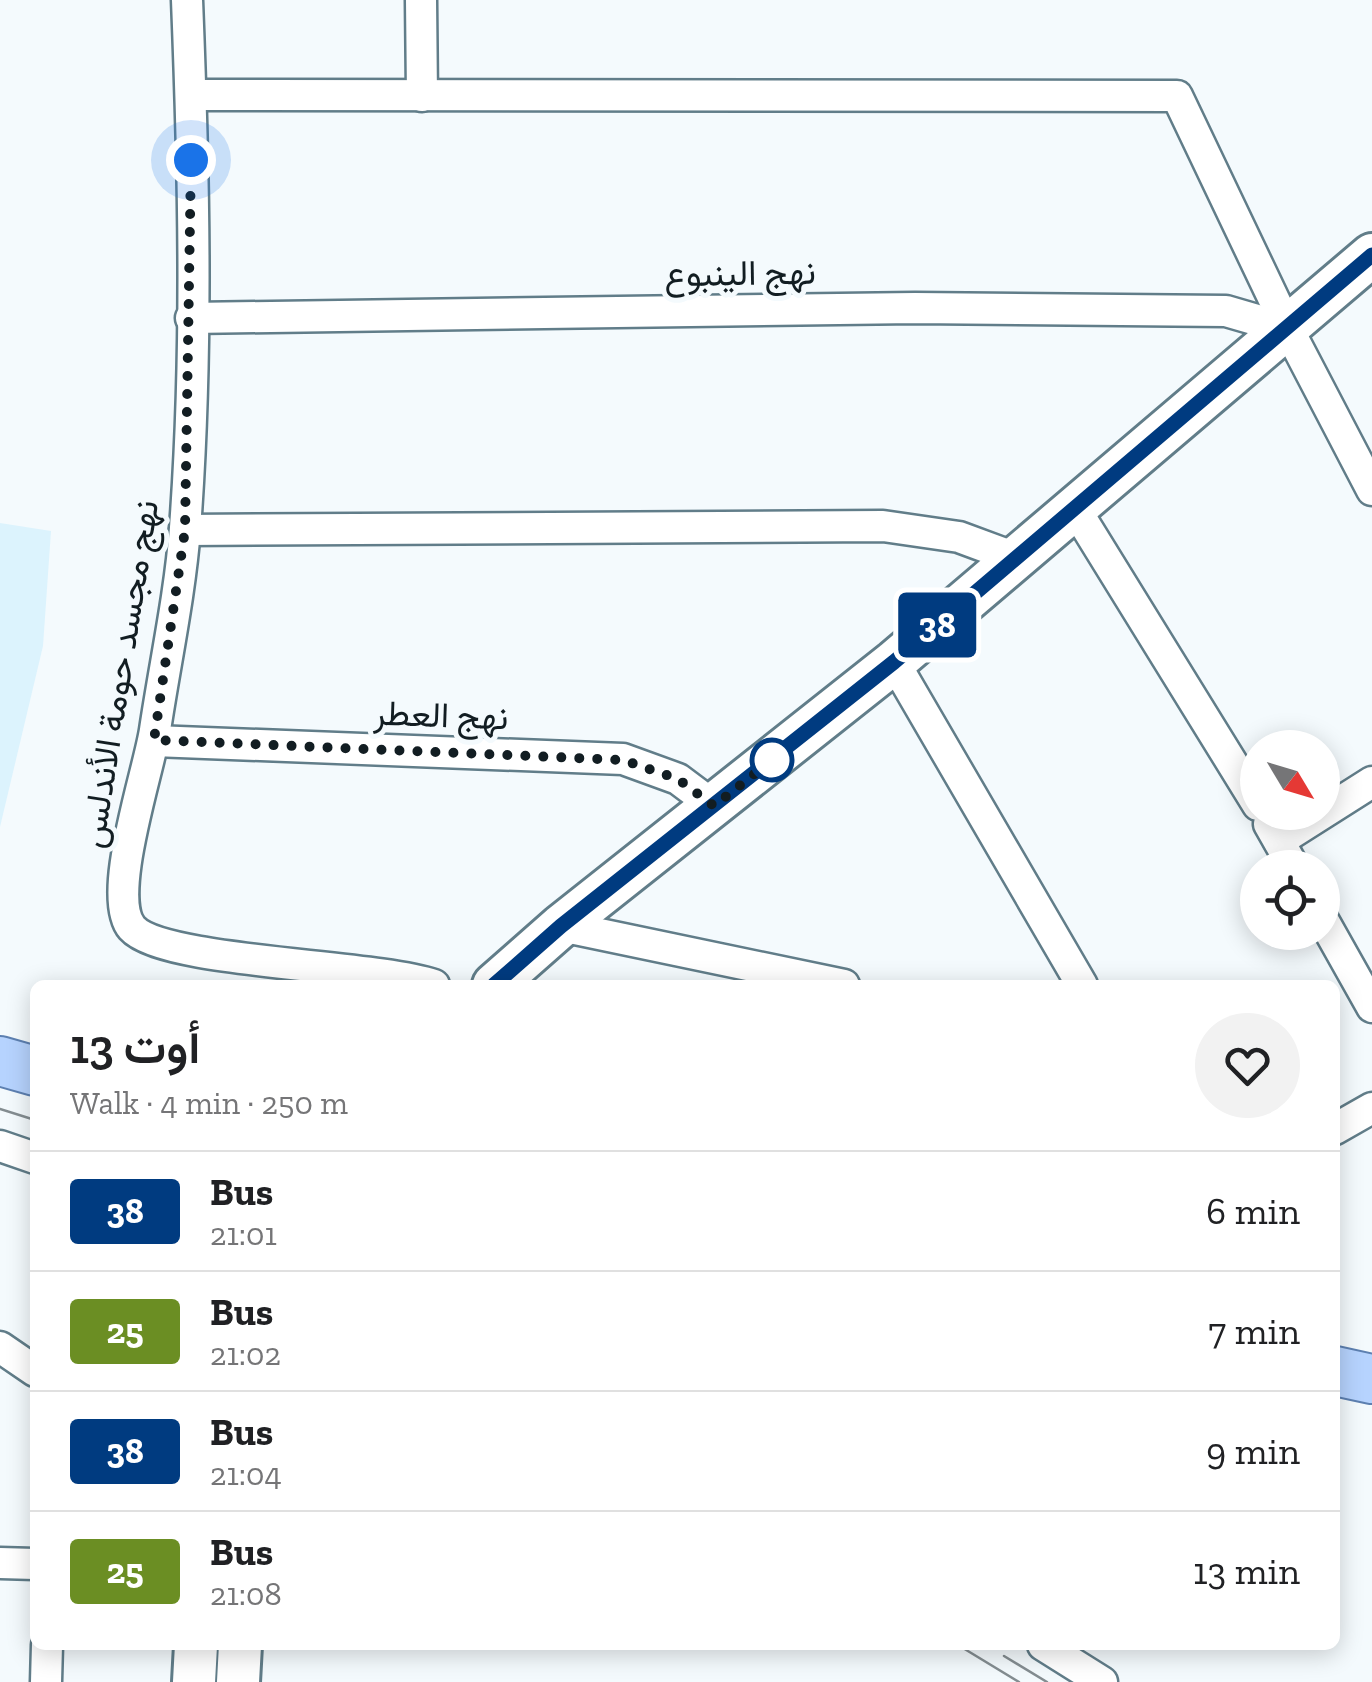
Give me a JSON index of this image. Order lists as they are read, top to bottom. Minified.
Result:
{"streets":{"street":["نهج الينبوع","نهج مجسد حومة الأندلس","نهج العطر"]},"crossings":[["نهج الينبوع","نهج مجسد حومة الأندلس"],["نهج مجسد حومة الأندلس","نهج العطر"]],"lines":["bus line 38"],"north":"bottom right","page":{"on_map":"38","heading":["13 أوت","Walk · 4 min · 250 m"],"list":[{"mark":"38","name":"Bus","note":"21:01","value":"6 min"},{"mark":"25","name":"Bus","note":"21:02","value":"7 min"},{"mark":"38","name":"Bus","note":"21:04","value":"9 min"},{"mark":"25","name":"Bus","note":"21:08","value":"13 min"}]}}
